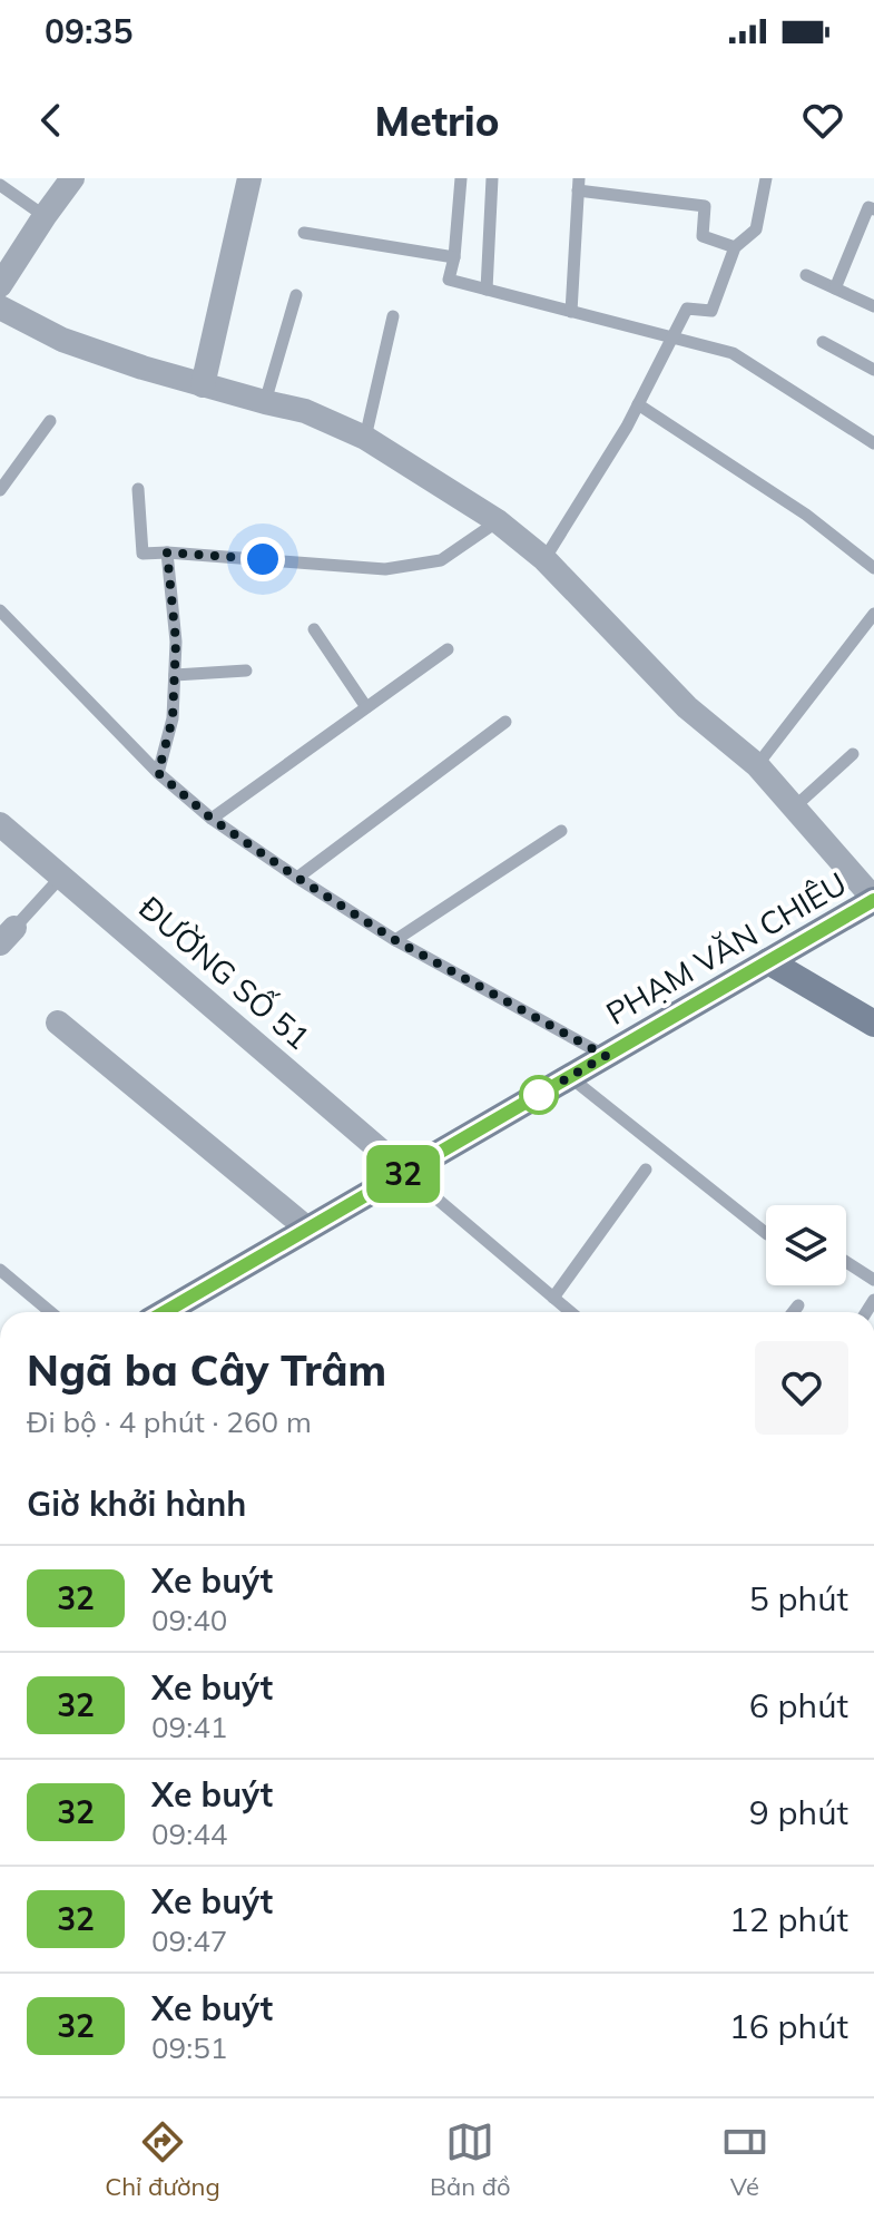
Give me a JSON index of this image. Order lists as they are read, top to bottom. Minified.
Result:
{"streets":{"main road":["PHẠM VĂN CHIÊU"],"street":["ĐƯỜNG SỐ 51"]},"crossings":[["PHẠM VĂN CHIÊU","ĐƯỜNG SỐ 51"]],"lines":["bus line 32"],"page":{"status":"09:35","header":"Metrio","on_map":"32","heading":[["Ngã ba Cây Trâm","Đi bộ · 4 phút · 260 m"],"Giờ khởi hành"],"list":[{"mark":"32","name":"Xe buýt","note":"09:40","value":"5 phút"},{"mark":"32","name":"Xe buýt","note":"09:41","value":"6 phút"},{"mark":"32","name":"Xe buýt","note":"09:44","value":"9 phút"},{"mark":"32","name":"Xe buýt","note":"09:47","value":"12 phút"},{"mark":"32","name":"Xe buýt","note":"09:51","value":"16 phút"}],"tabs":["Chỉ đường","Bản đồ","Vé"]}}
